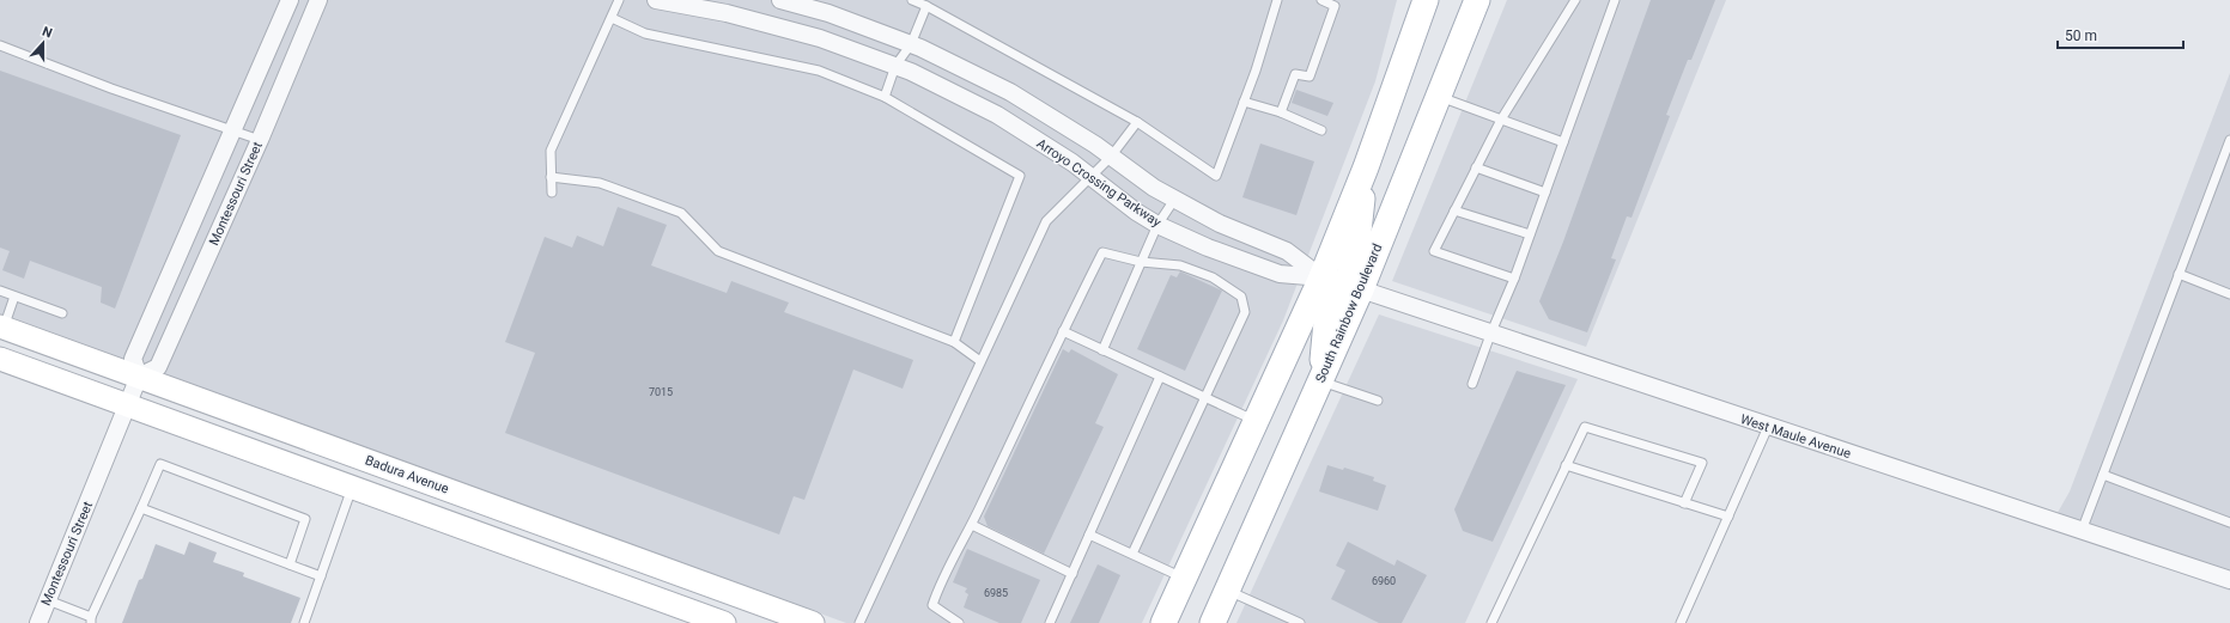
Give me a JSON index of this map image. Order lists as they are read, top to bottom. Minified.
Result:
{"streets":{"main road":["South Rainbow Boulevard","Badura Avenue"],"street":["Arroyo Crossing Parkway","Montessouri Street","West Maule Avenue"]},"crossings":[["Montessouri Street","Badura Avenue"],["South Rainbow Boulevard","West Maule Avenue"]],"house_numbers":["7015","6960","6985"],"scale_bar":"50 m","north":"top"}
